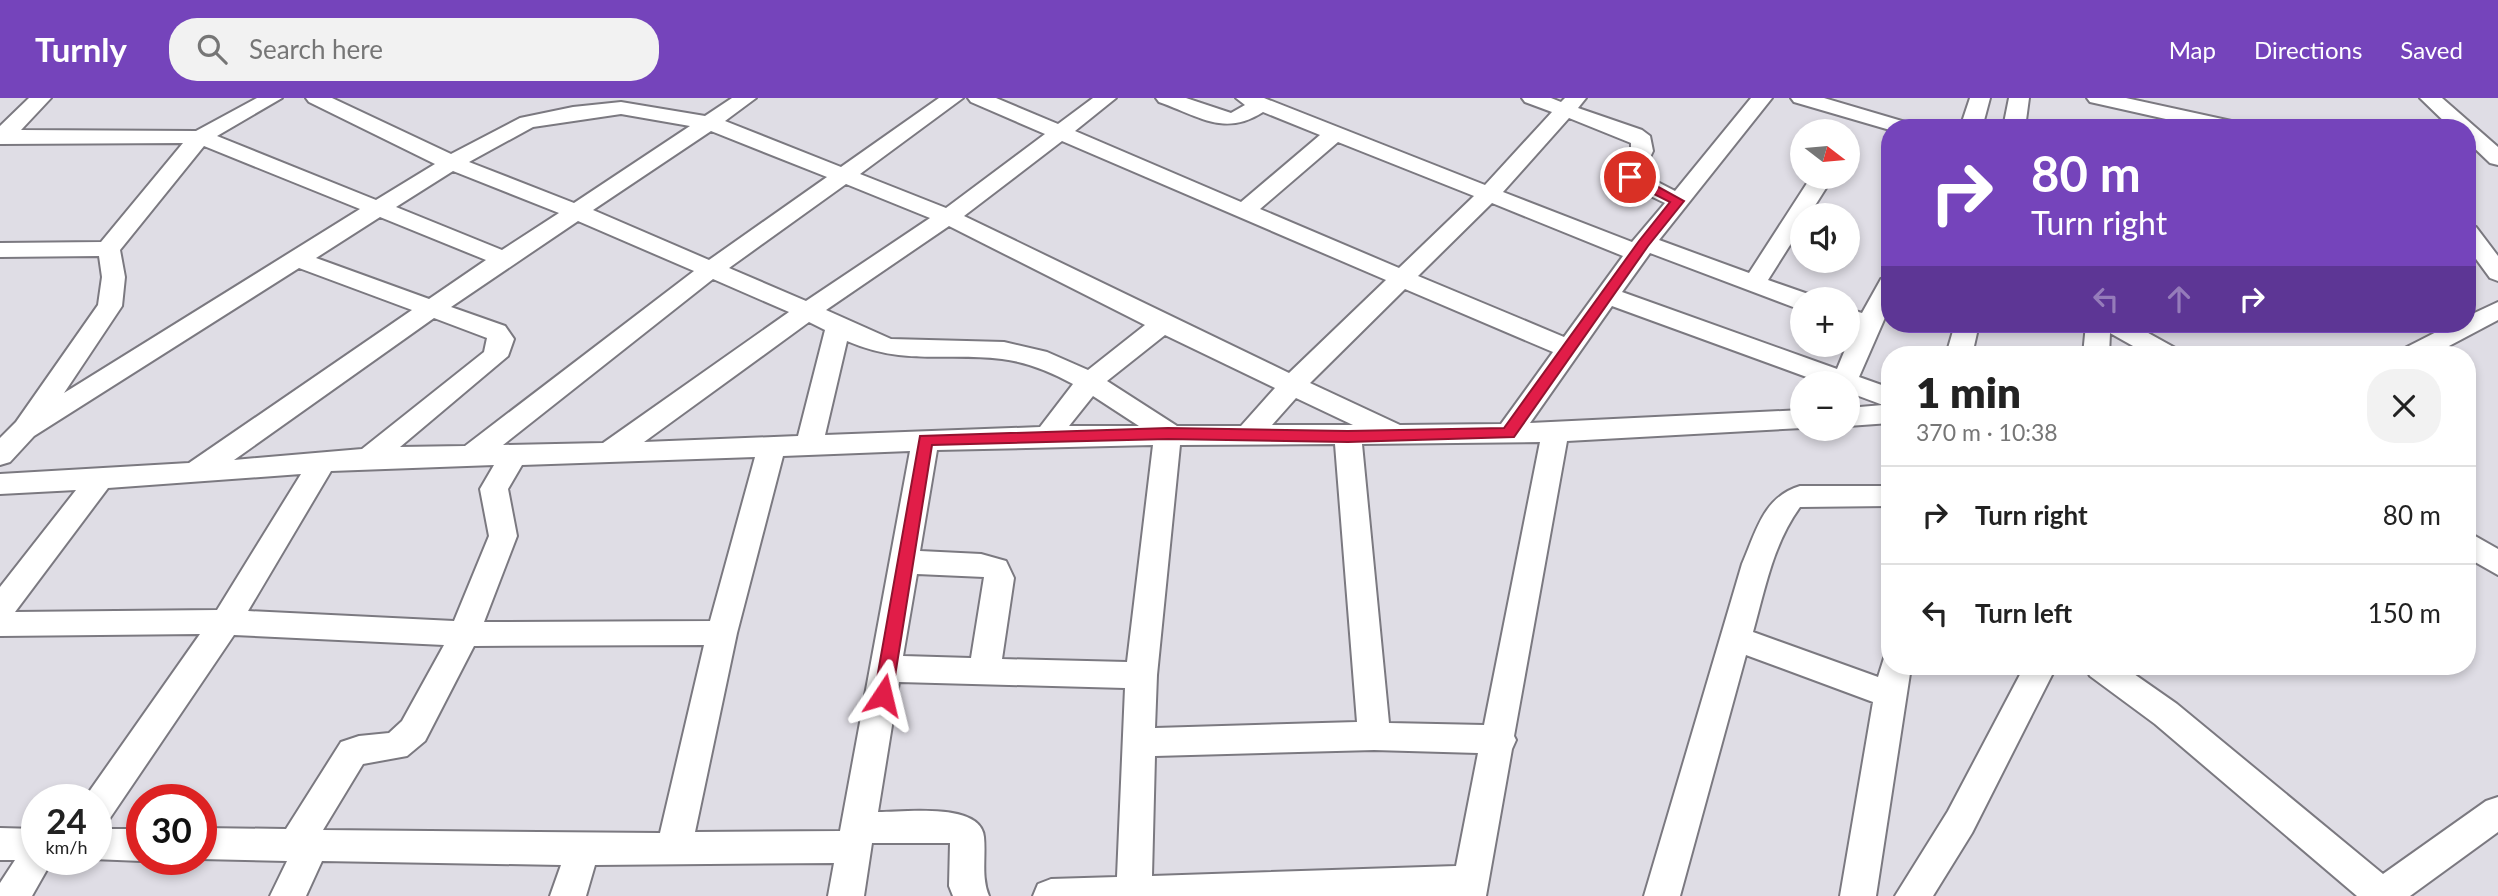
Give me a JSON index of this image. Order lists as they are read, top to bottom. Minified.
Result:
{"north":"right","page":{"header":"Turnly","search":"Search here","nav":["Map","Directions","Saved"],"map_buttons":["+","−"],"turn":["80 m","Turn right"],"heading":["1 min","370 m · 10:38"],"list":[{"name":"Turn right","value":"80 m"},{"name":"Turn left","value":"150 m"}],"speed":"24 km/h","limit":"30"}}
